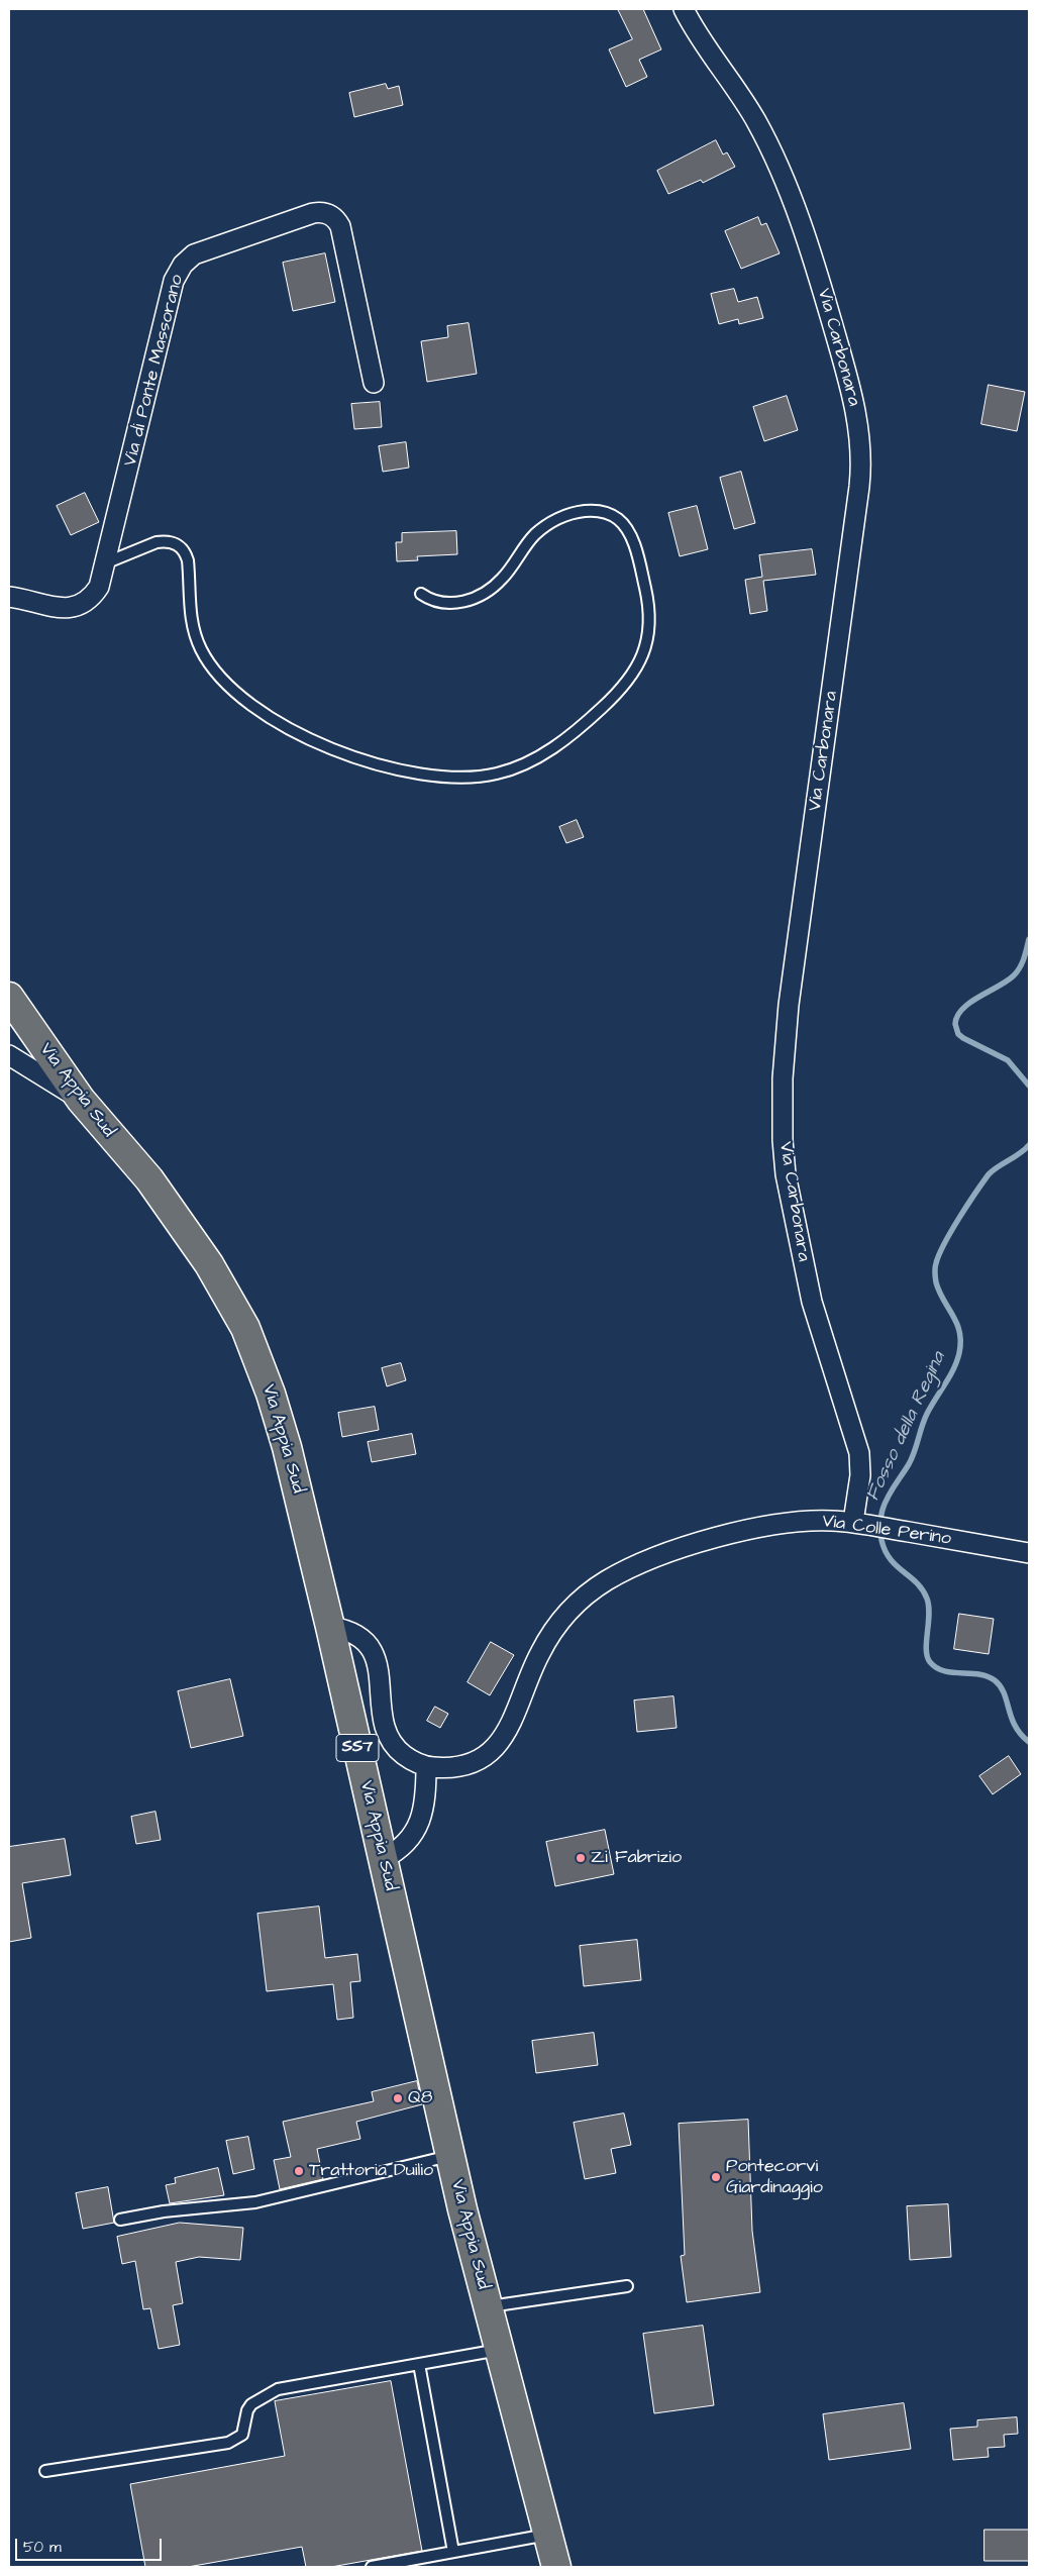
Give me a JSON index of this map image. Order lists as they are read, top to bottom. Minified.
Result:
{"streets":{"main road":["Via Appia Sud","SS7"],"street":["Via Carbonara","Via di Ponte Massorano","Via Colle Perino"]},"crossings":[["Via Carbonara","Via Colle Perino"],["Via Appia Sud","Via Colle Perino"]],"water":["Fosso della Regina"],"places":["Zi Fabrizio","Q8","Trattoria Duilio","Pontecorvi Giardinaggio"],"scale_bar":"50 m"}
